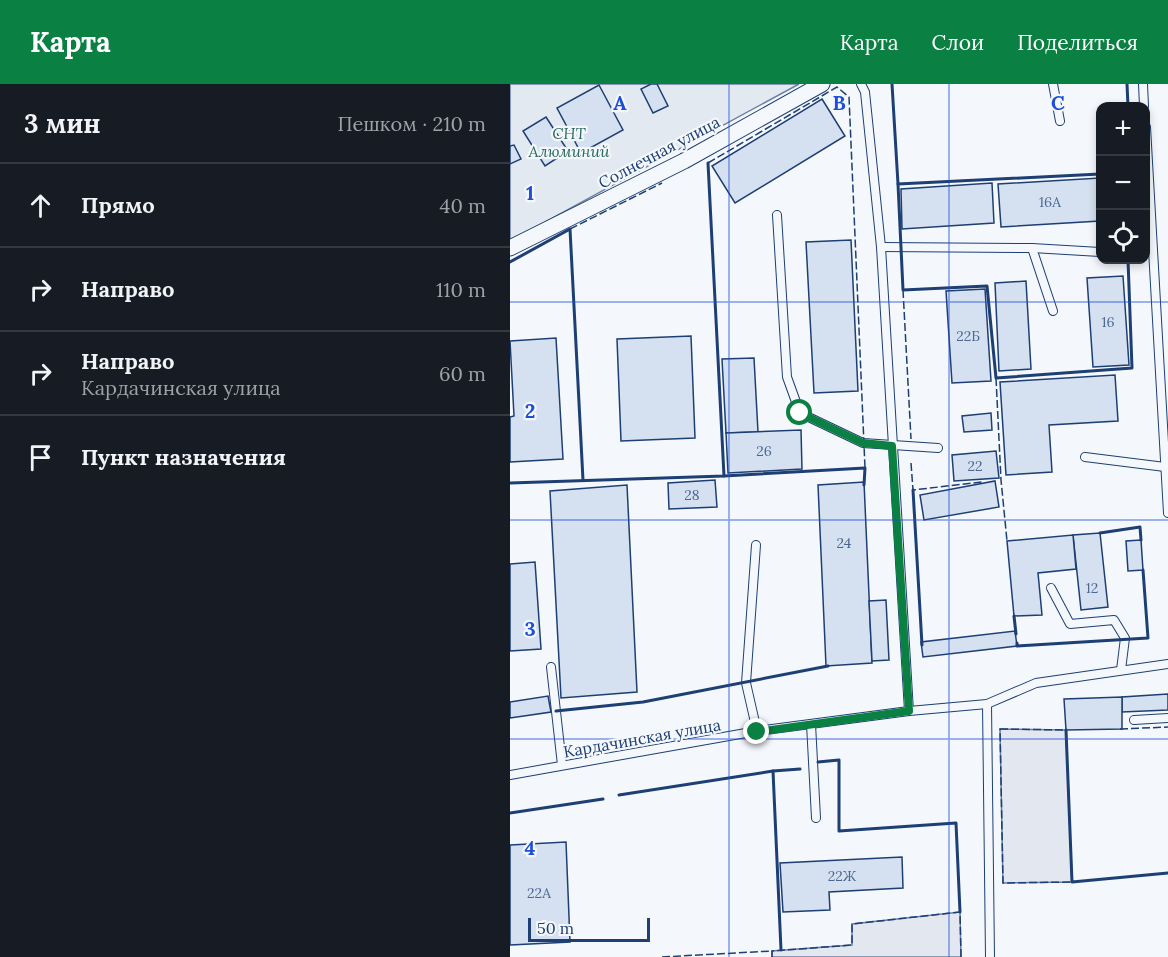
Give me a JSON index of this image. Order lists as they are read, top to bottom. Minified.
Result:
{"streets":{"street":["Солнечная улица"],"lane":["Кардачинская улица"]},"parks":["СНТ Алюминий"],"house_numbers":["16А","16","22Б","26","22","28","24","12","22Ж","22А"],"scale_bar":"50 m","page":{"header":"Карта","nav":["Карта","Слои","Поделиться"],"heading":["3 мин","Пешком · 210 m"],"map_buttons":["+","−"],"list":[["Прямо","40 m"],["Направо","110 m"],["Направо","Кардачинская улица","60 m"],"Пункт назначения"],"scale":"50 m"},"grid":{"columns":["A","B","C"],"rows":["1","2","3","4"]}}
